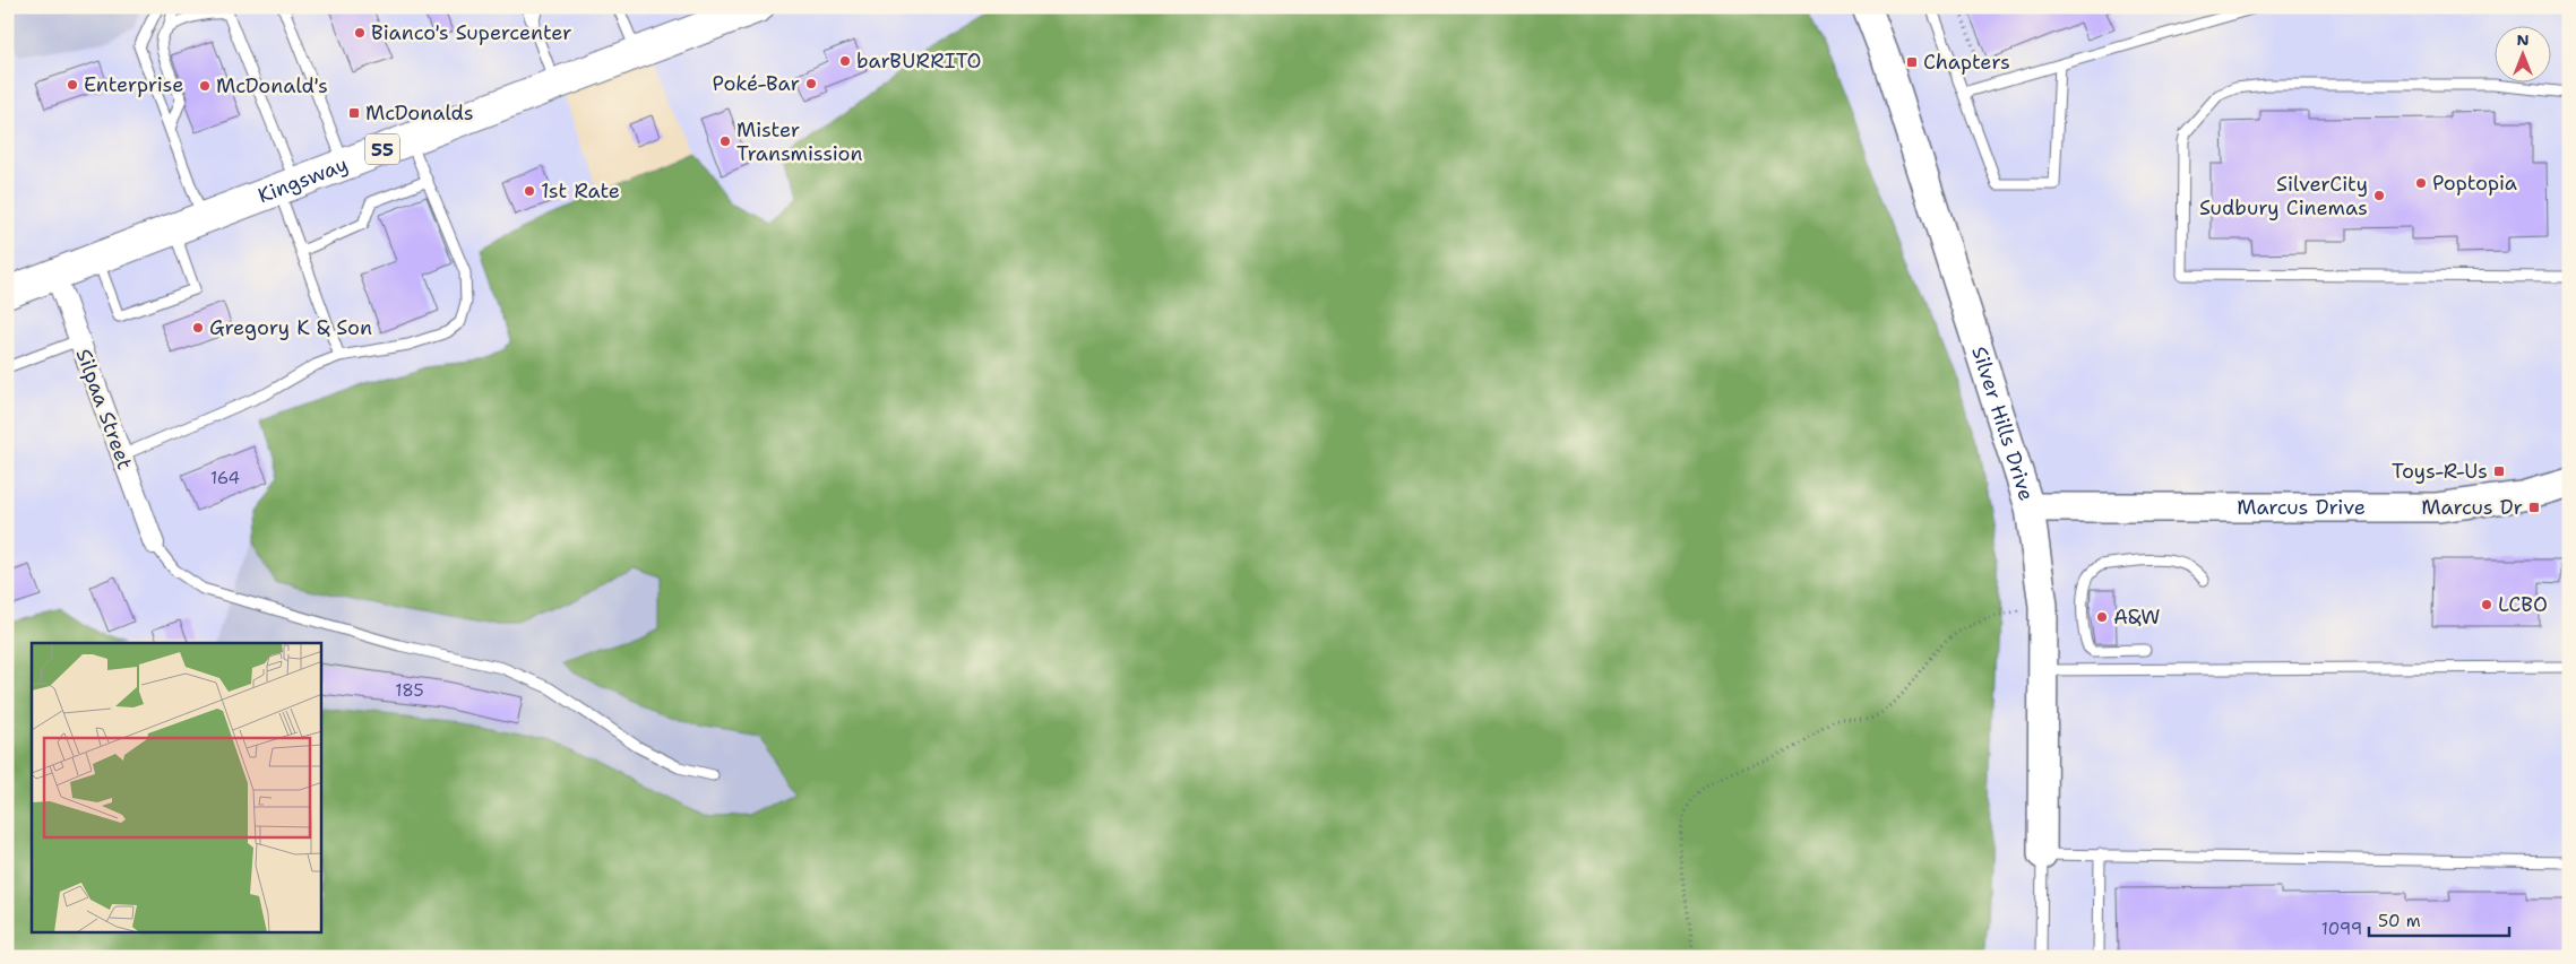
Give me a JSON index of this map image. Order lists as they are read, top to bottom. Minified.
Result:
{"streets":{"main road":["55","Kingsway"],"street":["Silpaa Street","Silver Hills Drive","Marcus Drive"]},"crossings":[["Kingsway","Silpaa Street"],["Silver Hills Drive","Marcus Drive"]],"places":{"other":["Bianco's Supercenter","barBURRITO","Poké-Bar","Enterprise","McDonald's","Mister Transmission","Poptopia","1st Rate","SilverCity Sudbury Cinemas","Gregory K & Son","LCBO","A&W"],"transit":["Chapters","McDonalds","Toys-R-Us","Marcus Dr"]},"house_numbers":["164","185","1099"],"scale_bar":"50 m","north":"top"}
